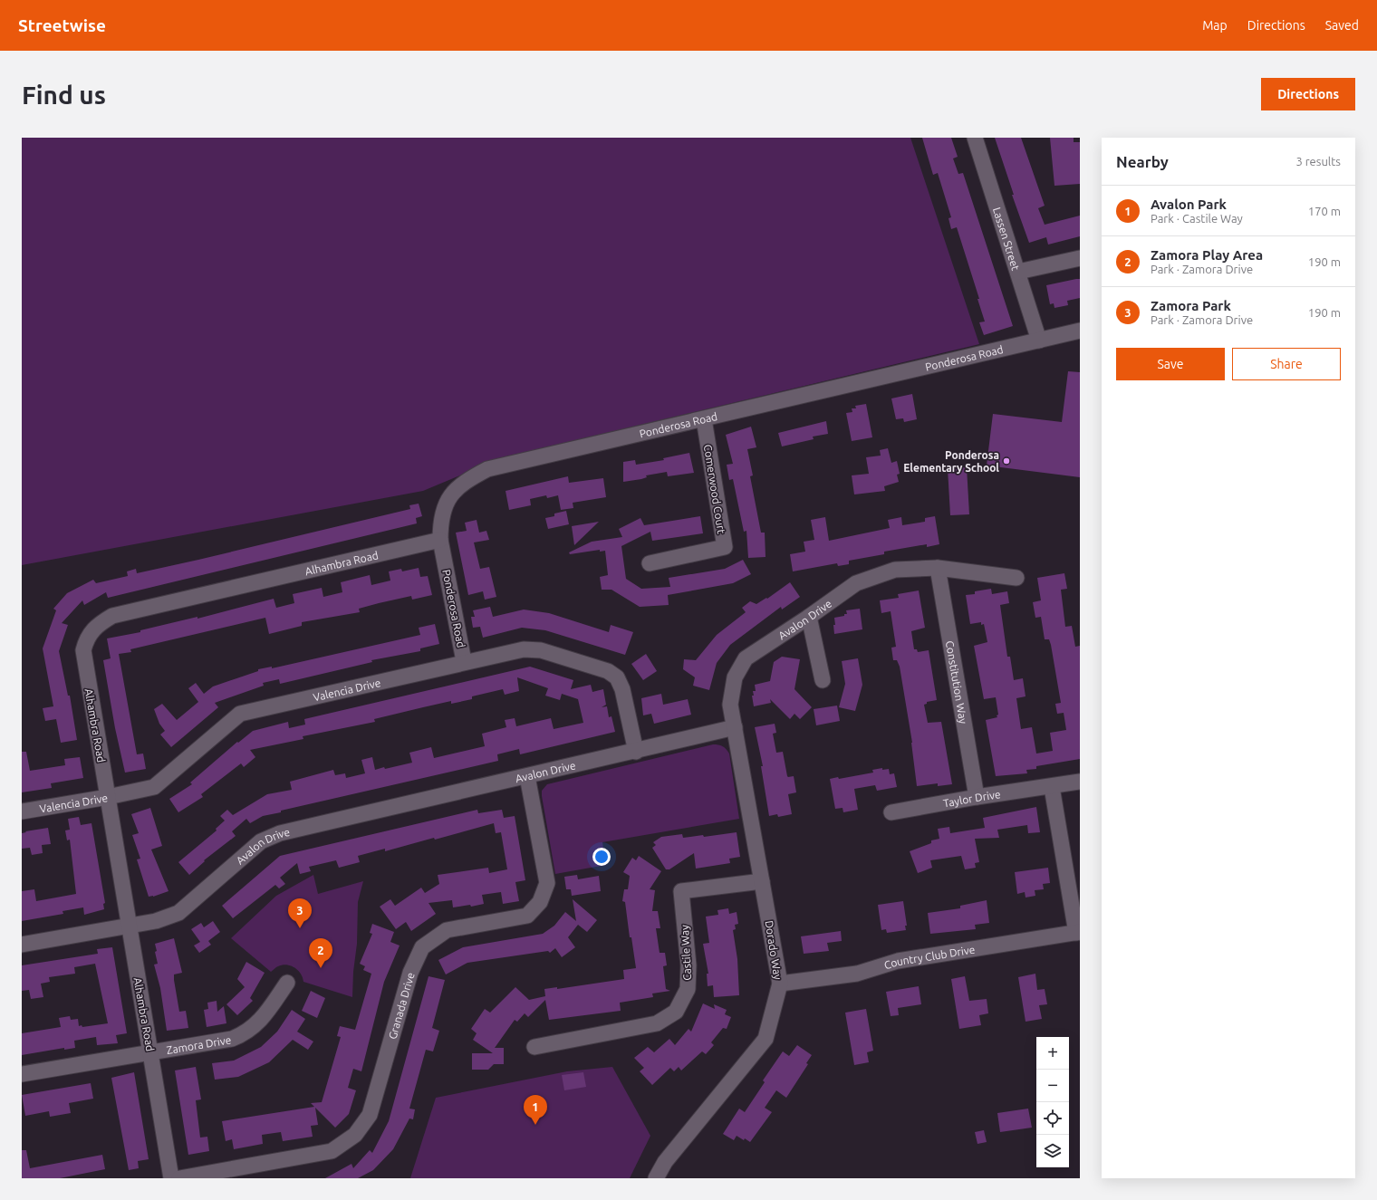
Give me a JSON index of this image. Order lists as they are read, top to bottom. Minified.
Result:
{"streets":{"street":["Lassen Street","Ponderosa Road","Comerwood Court","Alhambra Road","Avalon Drive","Constitution Way","Valencia Drive","Taylor Drive","Dorado Way","Castile Way","Country Club Drive","Granada Drive","Zamora Drive"]},"crossings":[["Lassen Street","Ponderosa Road"],["Ponderosa Road","Comerwood Court"],["Ponderosa Road","Alhambra Road"],["Ponderosa Road","Valencia Drive"],["Alhambra Road","Avalon Drive"],["Alhambra Road","Valencia Drive"],["Alhambra Road","Zamora Drive"],["Avalon Drive","Constitution Way"],["Avalon Drive","Valencia Drive"],["Avalon Drive","Dorado Way"],["Avalon Drive","Granada Drive"],["Constitution Way","Taylor Drive"],["Dorado Way","Castile Way"],["Dorado Way","Country Club Drive"]],"places":["Ponderosa Elementary School"],"page":{"header":"Streetwise","nav":["Map","Directions","Saved"],"buttons":["Directions",["Save","Share"]],"title":"Find us","heading":["Nearby","3 results"],"list":[{"mark":"1","name":"Avalon Park","note":"Park · Castile Way","value":"170 m"},{"mark":"2","name":"Zamora Play Area","note":"Park · Zamora Drive","value":"190 m"},{"mark":"3","name":"Zamora Park","note":"Park · Zamora Drive","value":"190 m"}],"pins":["3","2","1"],"map_buttons":["+","−"]}}
